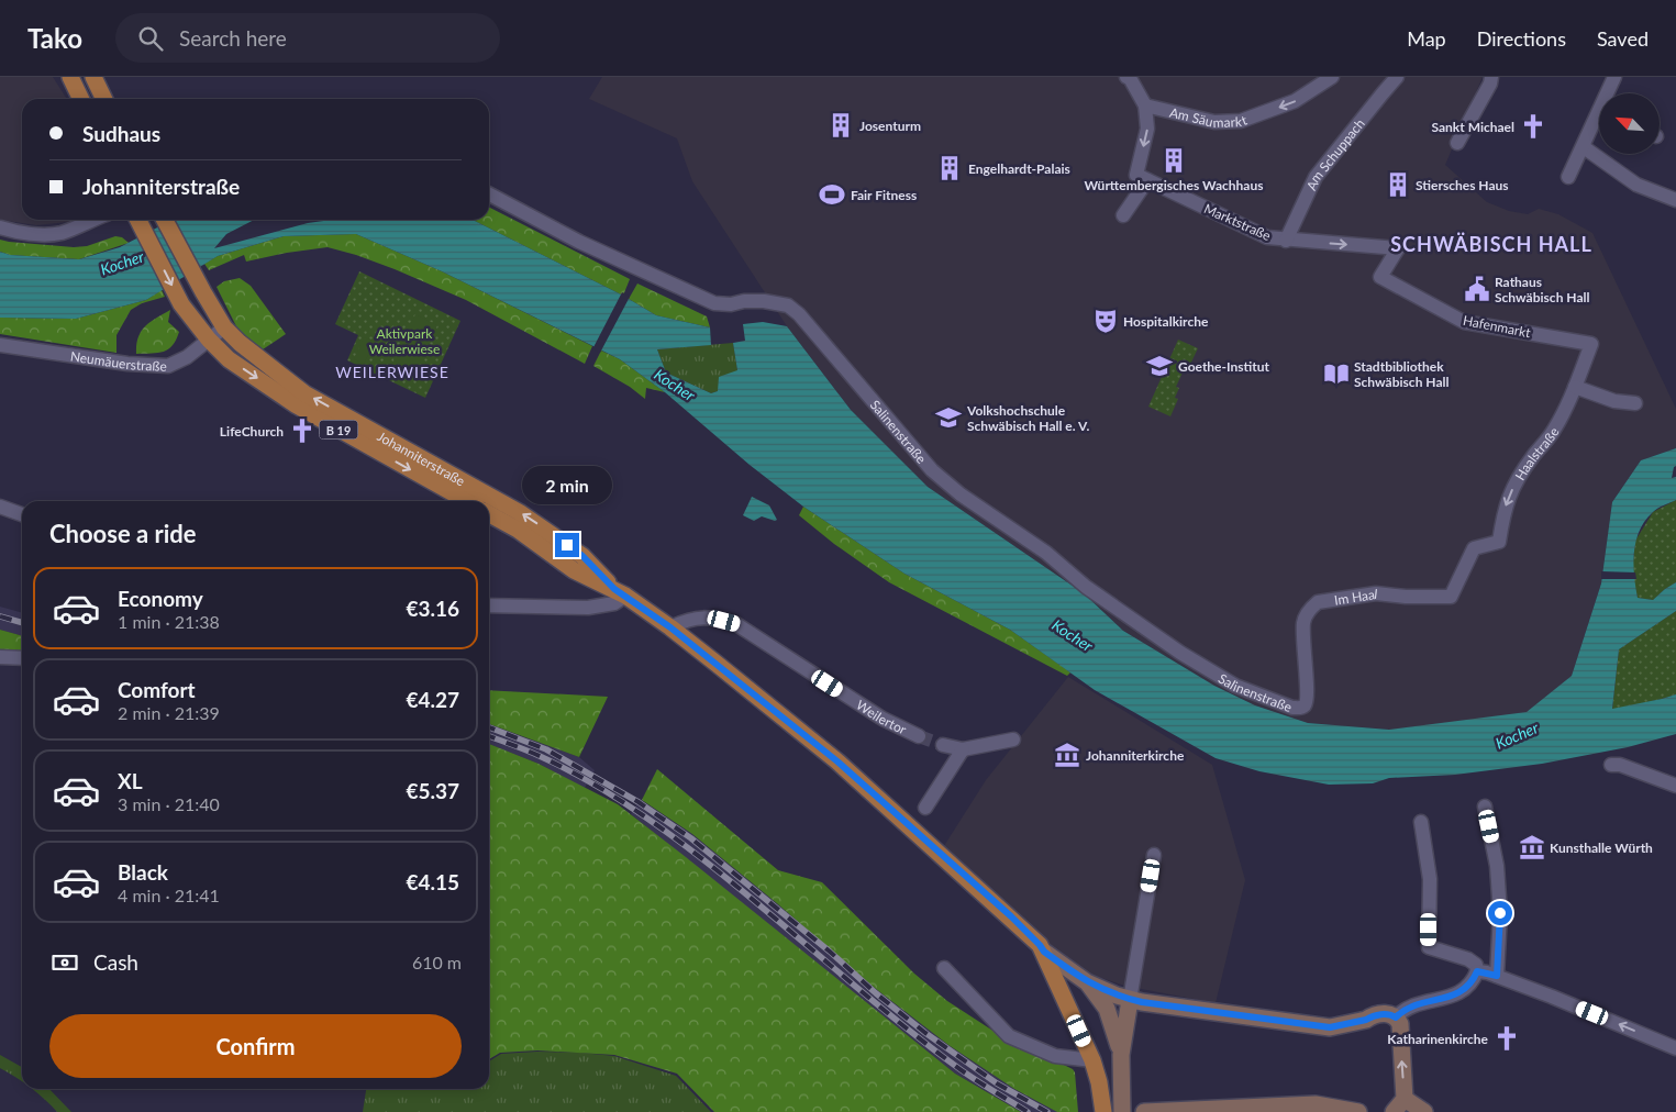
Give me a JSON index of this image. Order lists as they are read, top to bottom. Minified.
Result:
{"streets":{"main road":["B 19","Johanniterstraße"],"street":["Am Säumarkt","Am Schuppach","Marktstraße","Hafenmarkt","Neumäuerstraße","Salinenstraße","Haalstraße","Im Haal","Weilertor"]},"crossings":[["Am Schuppach","Marktstraße"],["Marktstraße","Hafenmarkt"],["Hafenmarkt","Haalstraße"],["Neumäuerstraße","Johanniterstraße"],["Salinenstraße","Im Haal"],["Haalstraße","Im Haal"],["Johanniterstraße","Weilertor"]],"one_way":["Am Säumarkt","Haalstraße"],"districts":["SCHWÄBISCH HALL","WEILERWIESE"],"water":["Kocher"],"parks":["Aktivpark Weilerwiese"],"places":{"building":["Josenturm","Württembergisches Wachhaus","Engelhardt-Palais","Stiersches Haus"],"church":["Sankt Michael","LifeChurch","Katharinenkirche"],"sports":["Fair Fitness"],"public building":["Rathaus Schwäbisch Hall"],"theatre":["Hospitalkirche"],"school or university":["Goethe-Institut","Volkshochschule Schwäbisch Hall e. V."],"library":["Stadtbibliothek Schwäbisch Hall"],"museum":["Johanniterkirche","Kunsthalle Würth"]},"north":"top left","page":{"header":"Tako","search":"Search here","nav":["Map","Directions","Saved"],"banner":["Sudhaus","Johanniterstraße"],"bubble":"2 min","heading":"Choose a ride","list":[{"name":"Economy","note":"1 min · 21:38","value":"€3.16"},{"name":"Comfort","note":"2 min · 21:39","value":"€4.27"},{"name":"XL","note":"3 min · 21:40","value":"€5.37"},{"name":"Black","note":"4 min · 21:41","value":"€4.15"}],"pay":["Cash","610 m"],"buttons":"Confirm"}}
